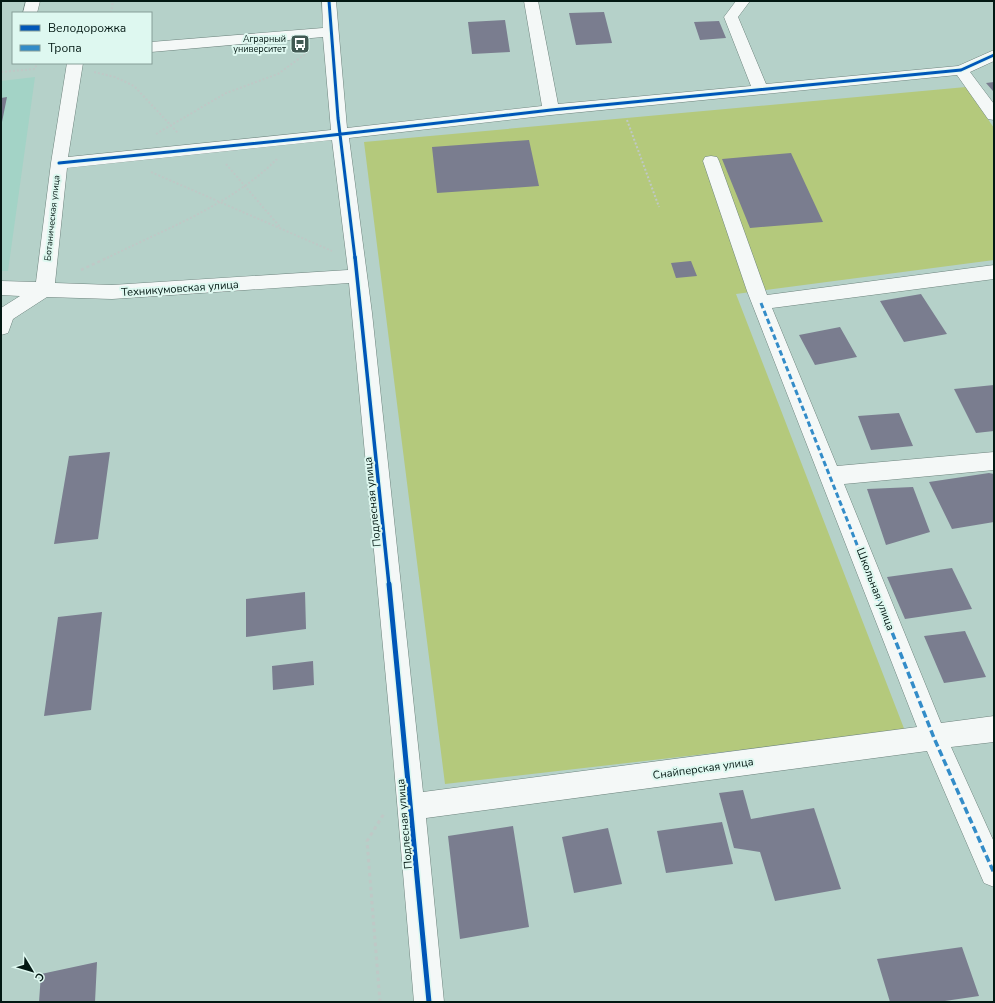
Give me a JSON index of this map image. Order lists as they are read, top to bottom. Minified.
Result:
{"streets":{"street":["Ботаническая улица","Техникумовская улица","Подлесная улица","Школьная улица","Снайперская улица"]},"crossings":[["Ботаническая улица","Техникумовская улица"],["Техникумовская улица","Подлесная улица"],["Подлесная улица","Снайперская улица"],["Школьная улица","Снайперская улица"]],"places":{"bus stop":["Аграрный университет"]},"legend":["Велодорожка","Тропа"],"north":"bottom right"}
